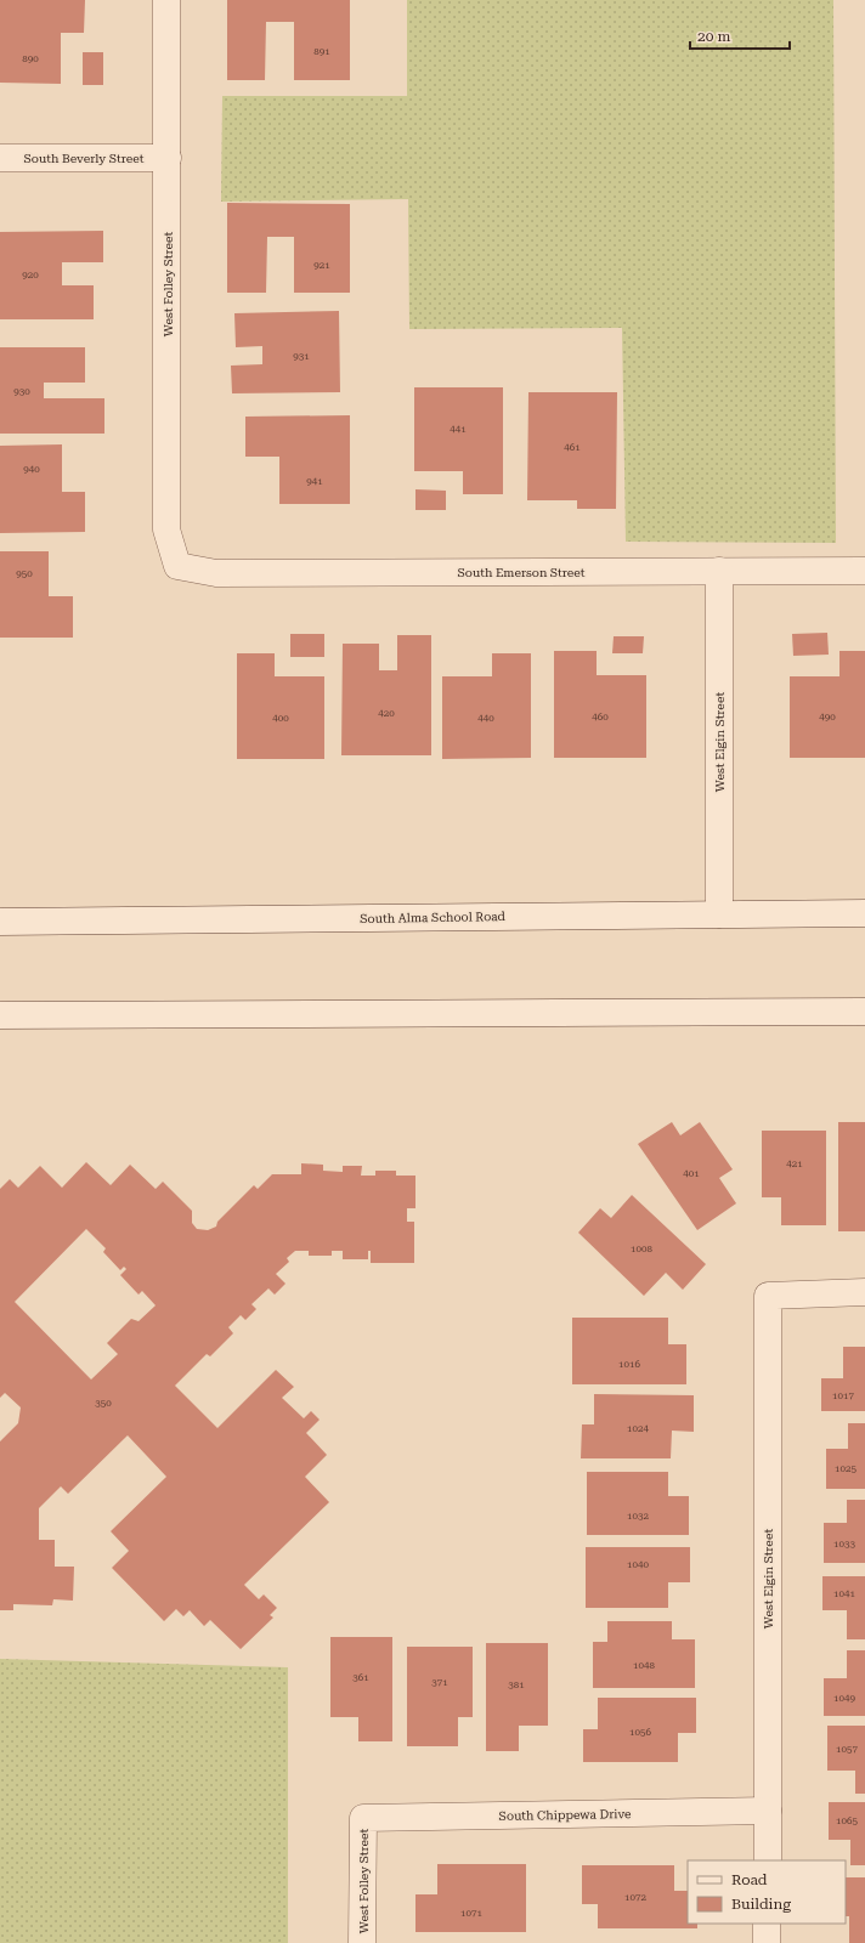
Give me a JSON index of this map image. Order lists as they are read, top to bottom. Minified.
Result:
{"streets":{"street":["South Beverly Street","West Folley Street","South Emerson Street","West Elgin Street","South Alma School Road","South Chippewa Drive"]},"crossings":[["South Beverly Street","West Folley Street"],["West Folley Street","South Emerson Street"],["West Folley Street","South Chippewa Drive"],["South Emerson Street","West Elgin Street"],["West Elgin Street","South Alma School Road"],["West Elgin Street","South Chippewa Drive"]],"house_numbers":["891","890","921","920","931","930","441","461","940","941","950","420","460","490","400","440","421","401","1008","1016","1017","350","1024","1025","1032","1033","1040","1041","1048","361","371","381","1049","1056","1057","1065","1072","1071"],"legend":["Road","Building"],"scale_bar":"20 m"}
